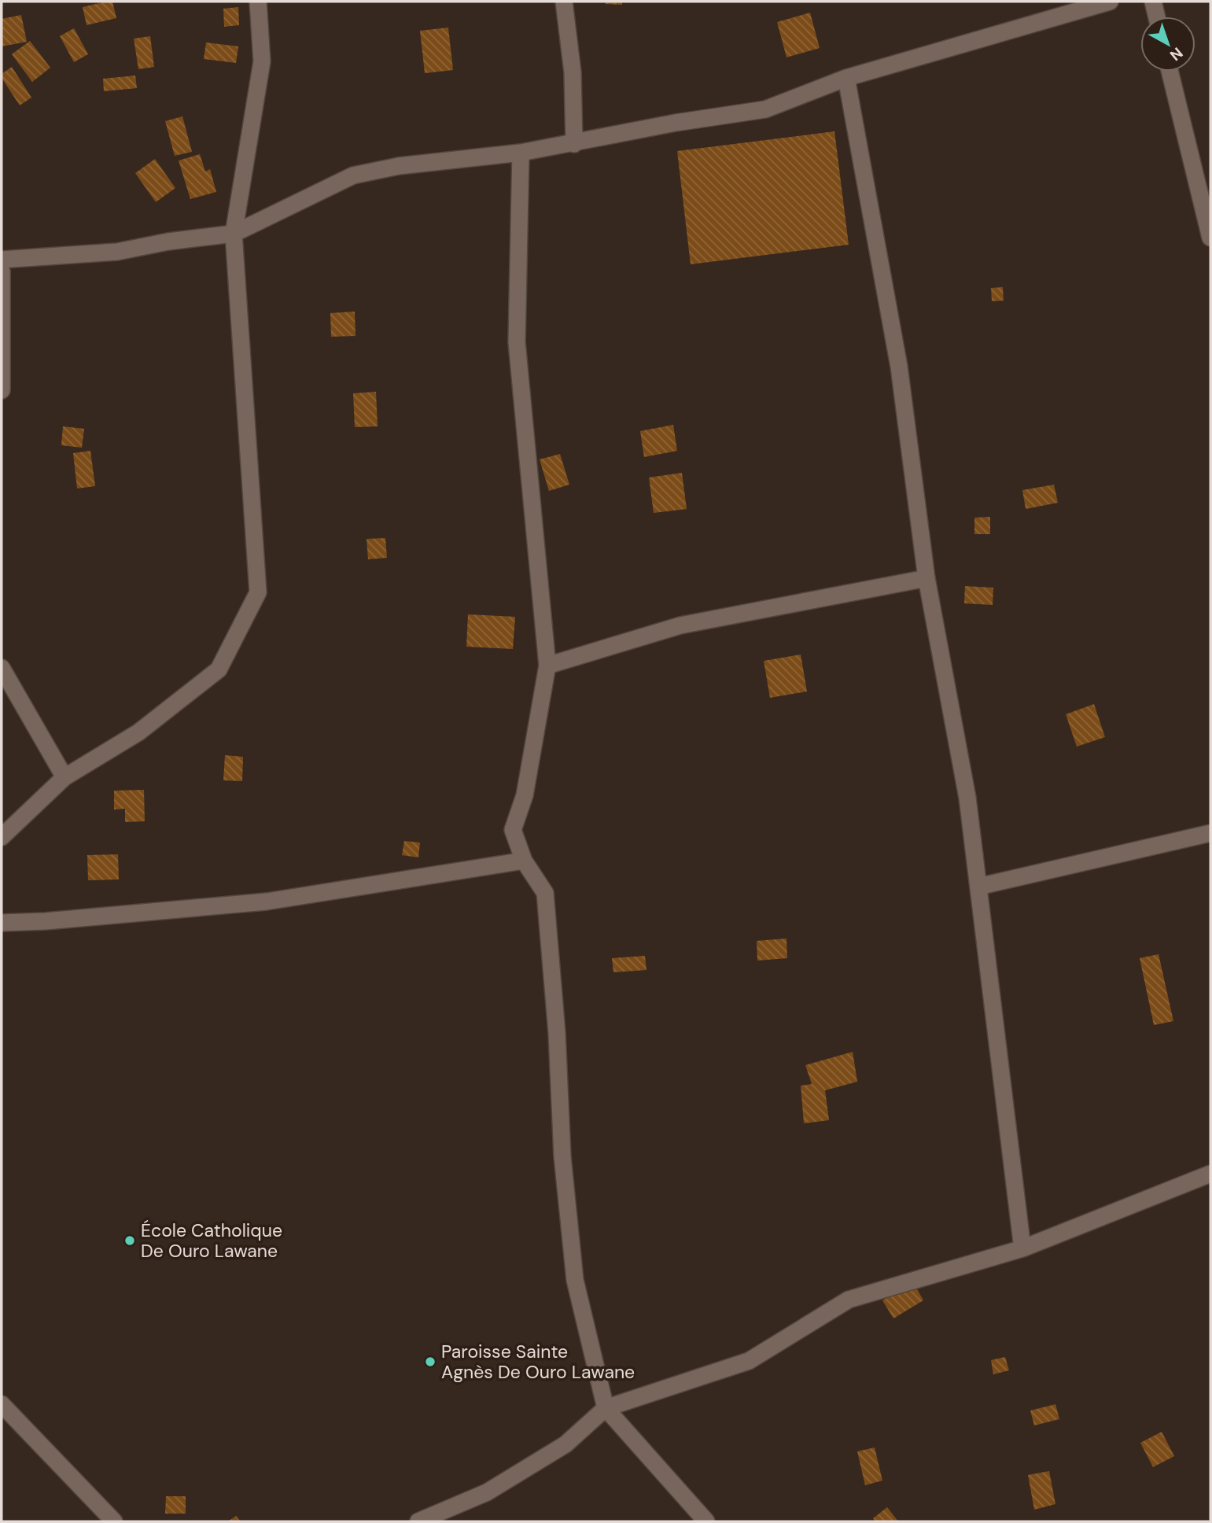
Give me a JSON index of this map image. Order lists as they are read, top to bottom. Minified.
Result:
{"places":["École Catholique De Ouro Lawane","Paroisse Sainte Agnès De Ouro Lawane"],"north":"bottom right"}
